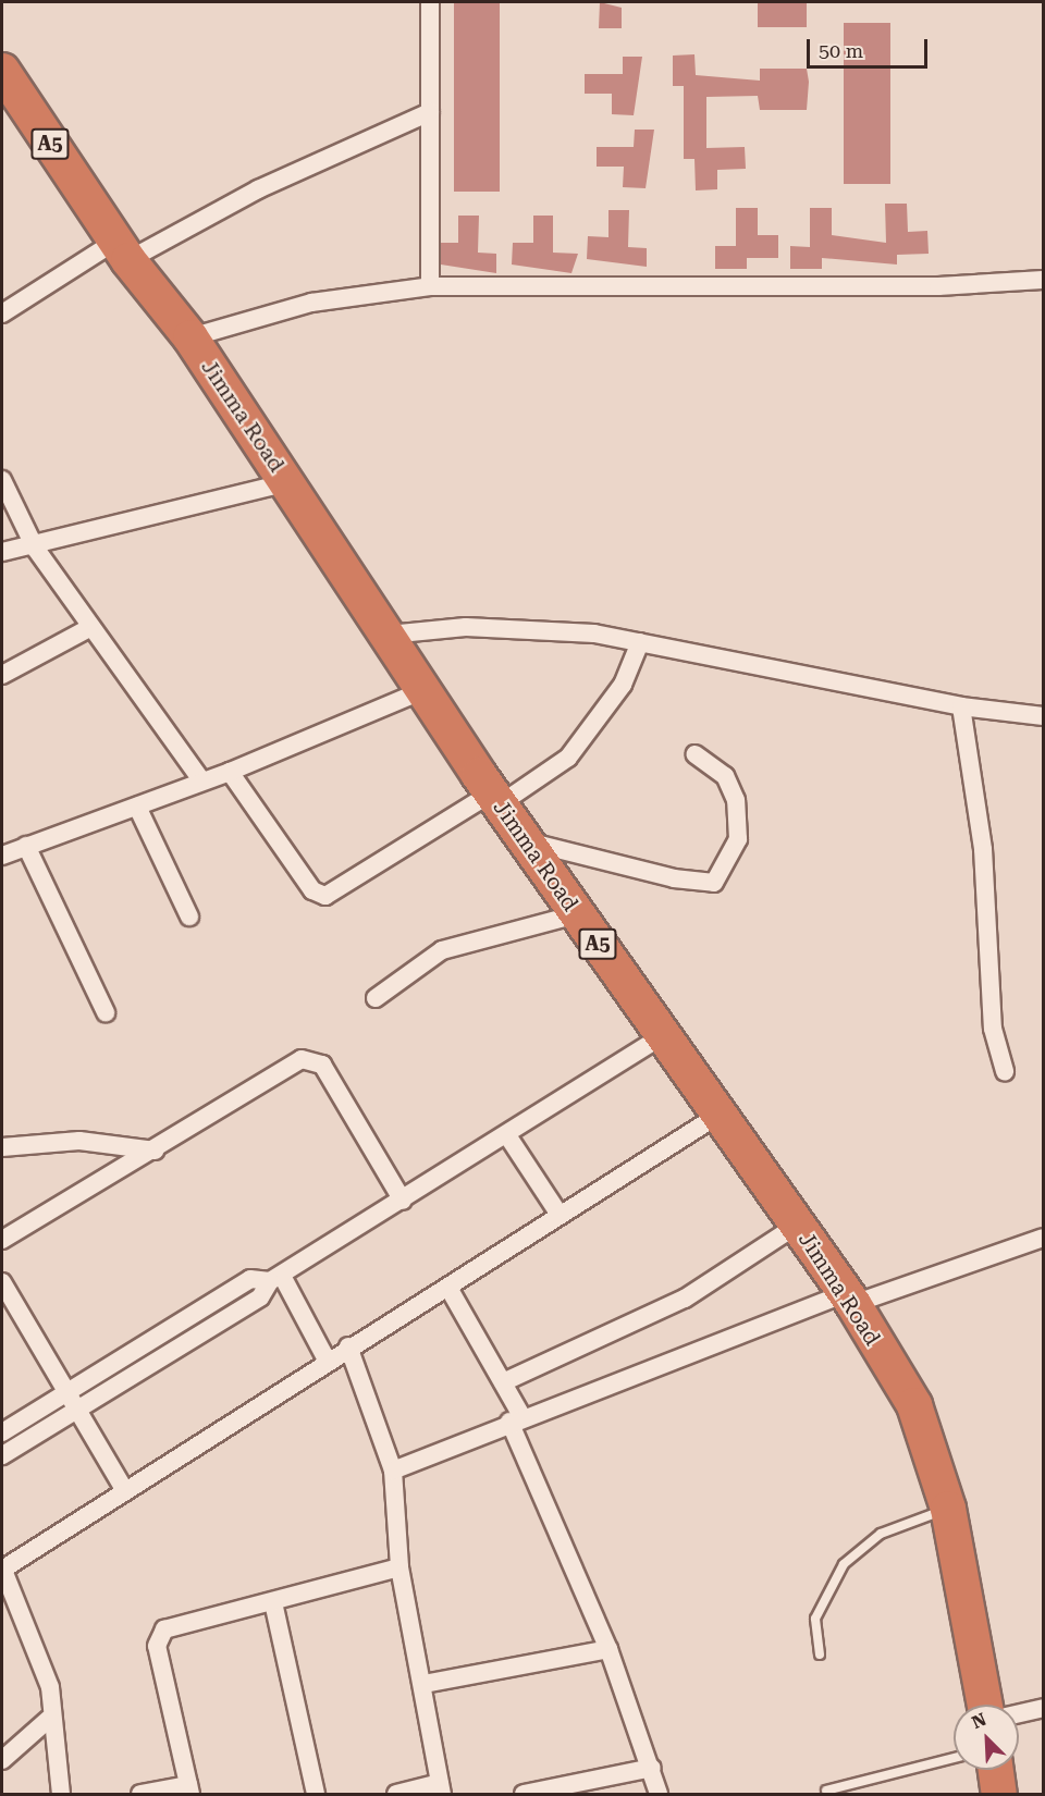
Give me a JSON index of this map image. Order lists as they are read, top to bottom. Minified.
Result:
{"streets":{"highway":["A5","Jimma Road"]},"scale_bar":"50 m","north":"top left"}
